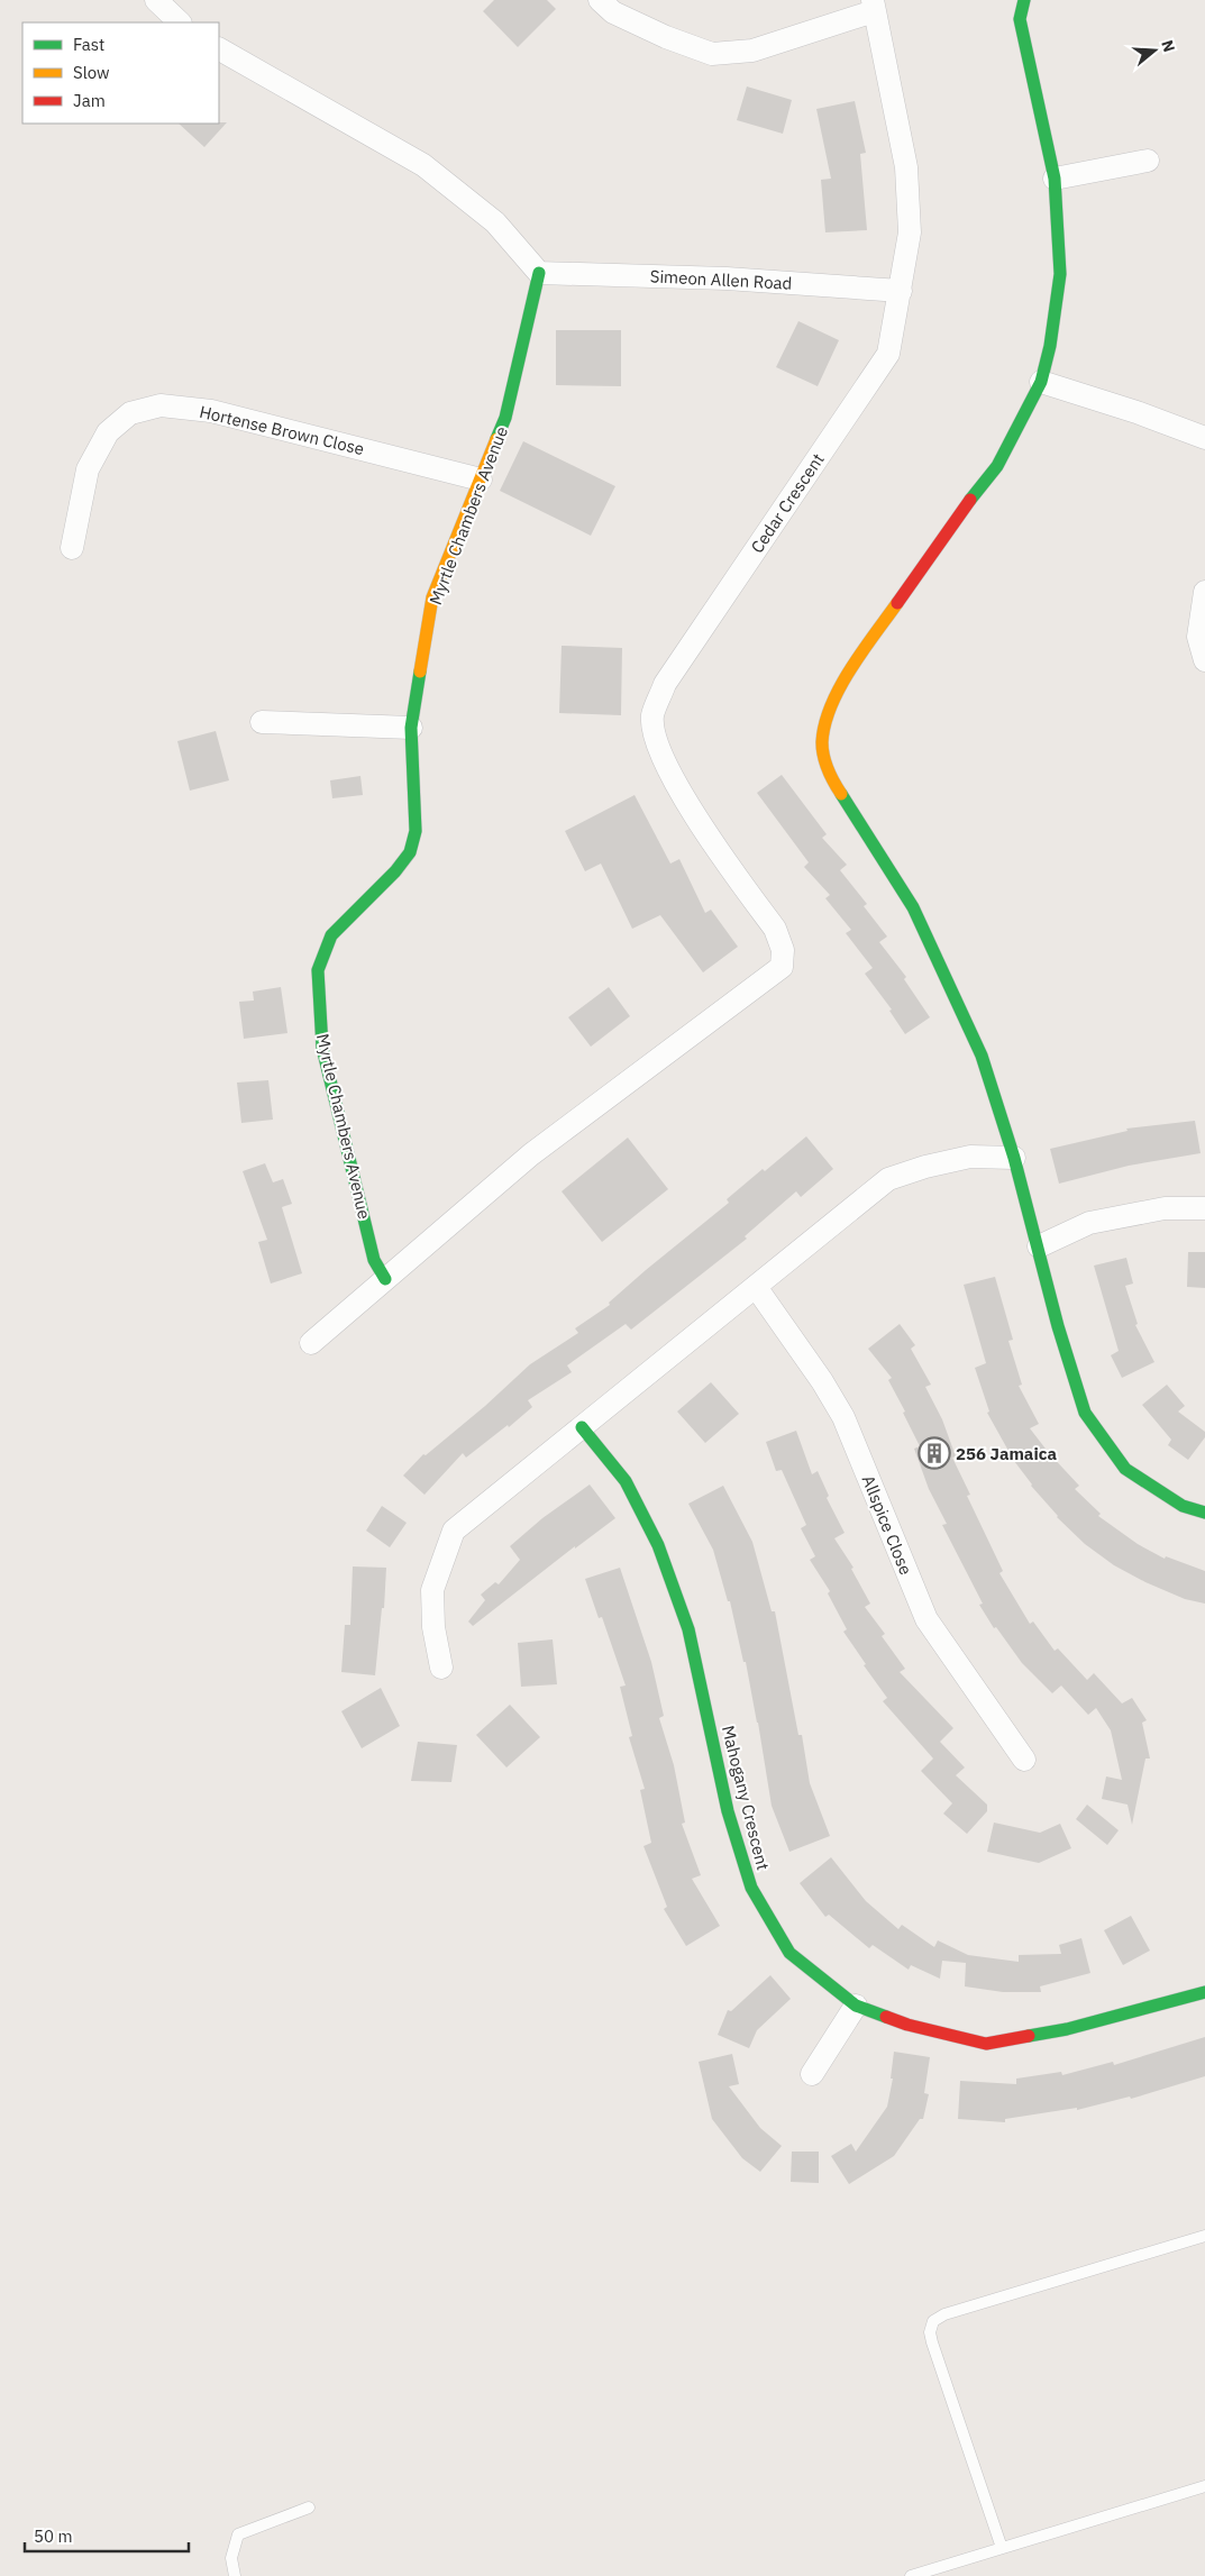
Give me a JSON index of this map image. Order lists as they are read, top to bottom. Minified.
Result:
{"streets":{"street":["Simeon Allen Road","Hortense Brown Close","Cedar Crescent","Myrtle Chambers Avenue","Allspice Close","Mahogany Crescent"]},"crossings":[["Simeon Allen Road","Cedar Crescent"],["Simeon Allen Road","Myrtle Chambers Avenue"],["Hortense Brown Close","Myrtle Chambers Avenue"],["Cedar Crescent","Myrtle Chambers Avenue"]],"places":{"building":["256 Jamaica"]},"legend":["Fast","Slow","Jam"],"scale_bar":"50 m","north":"right"}
